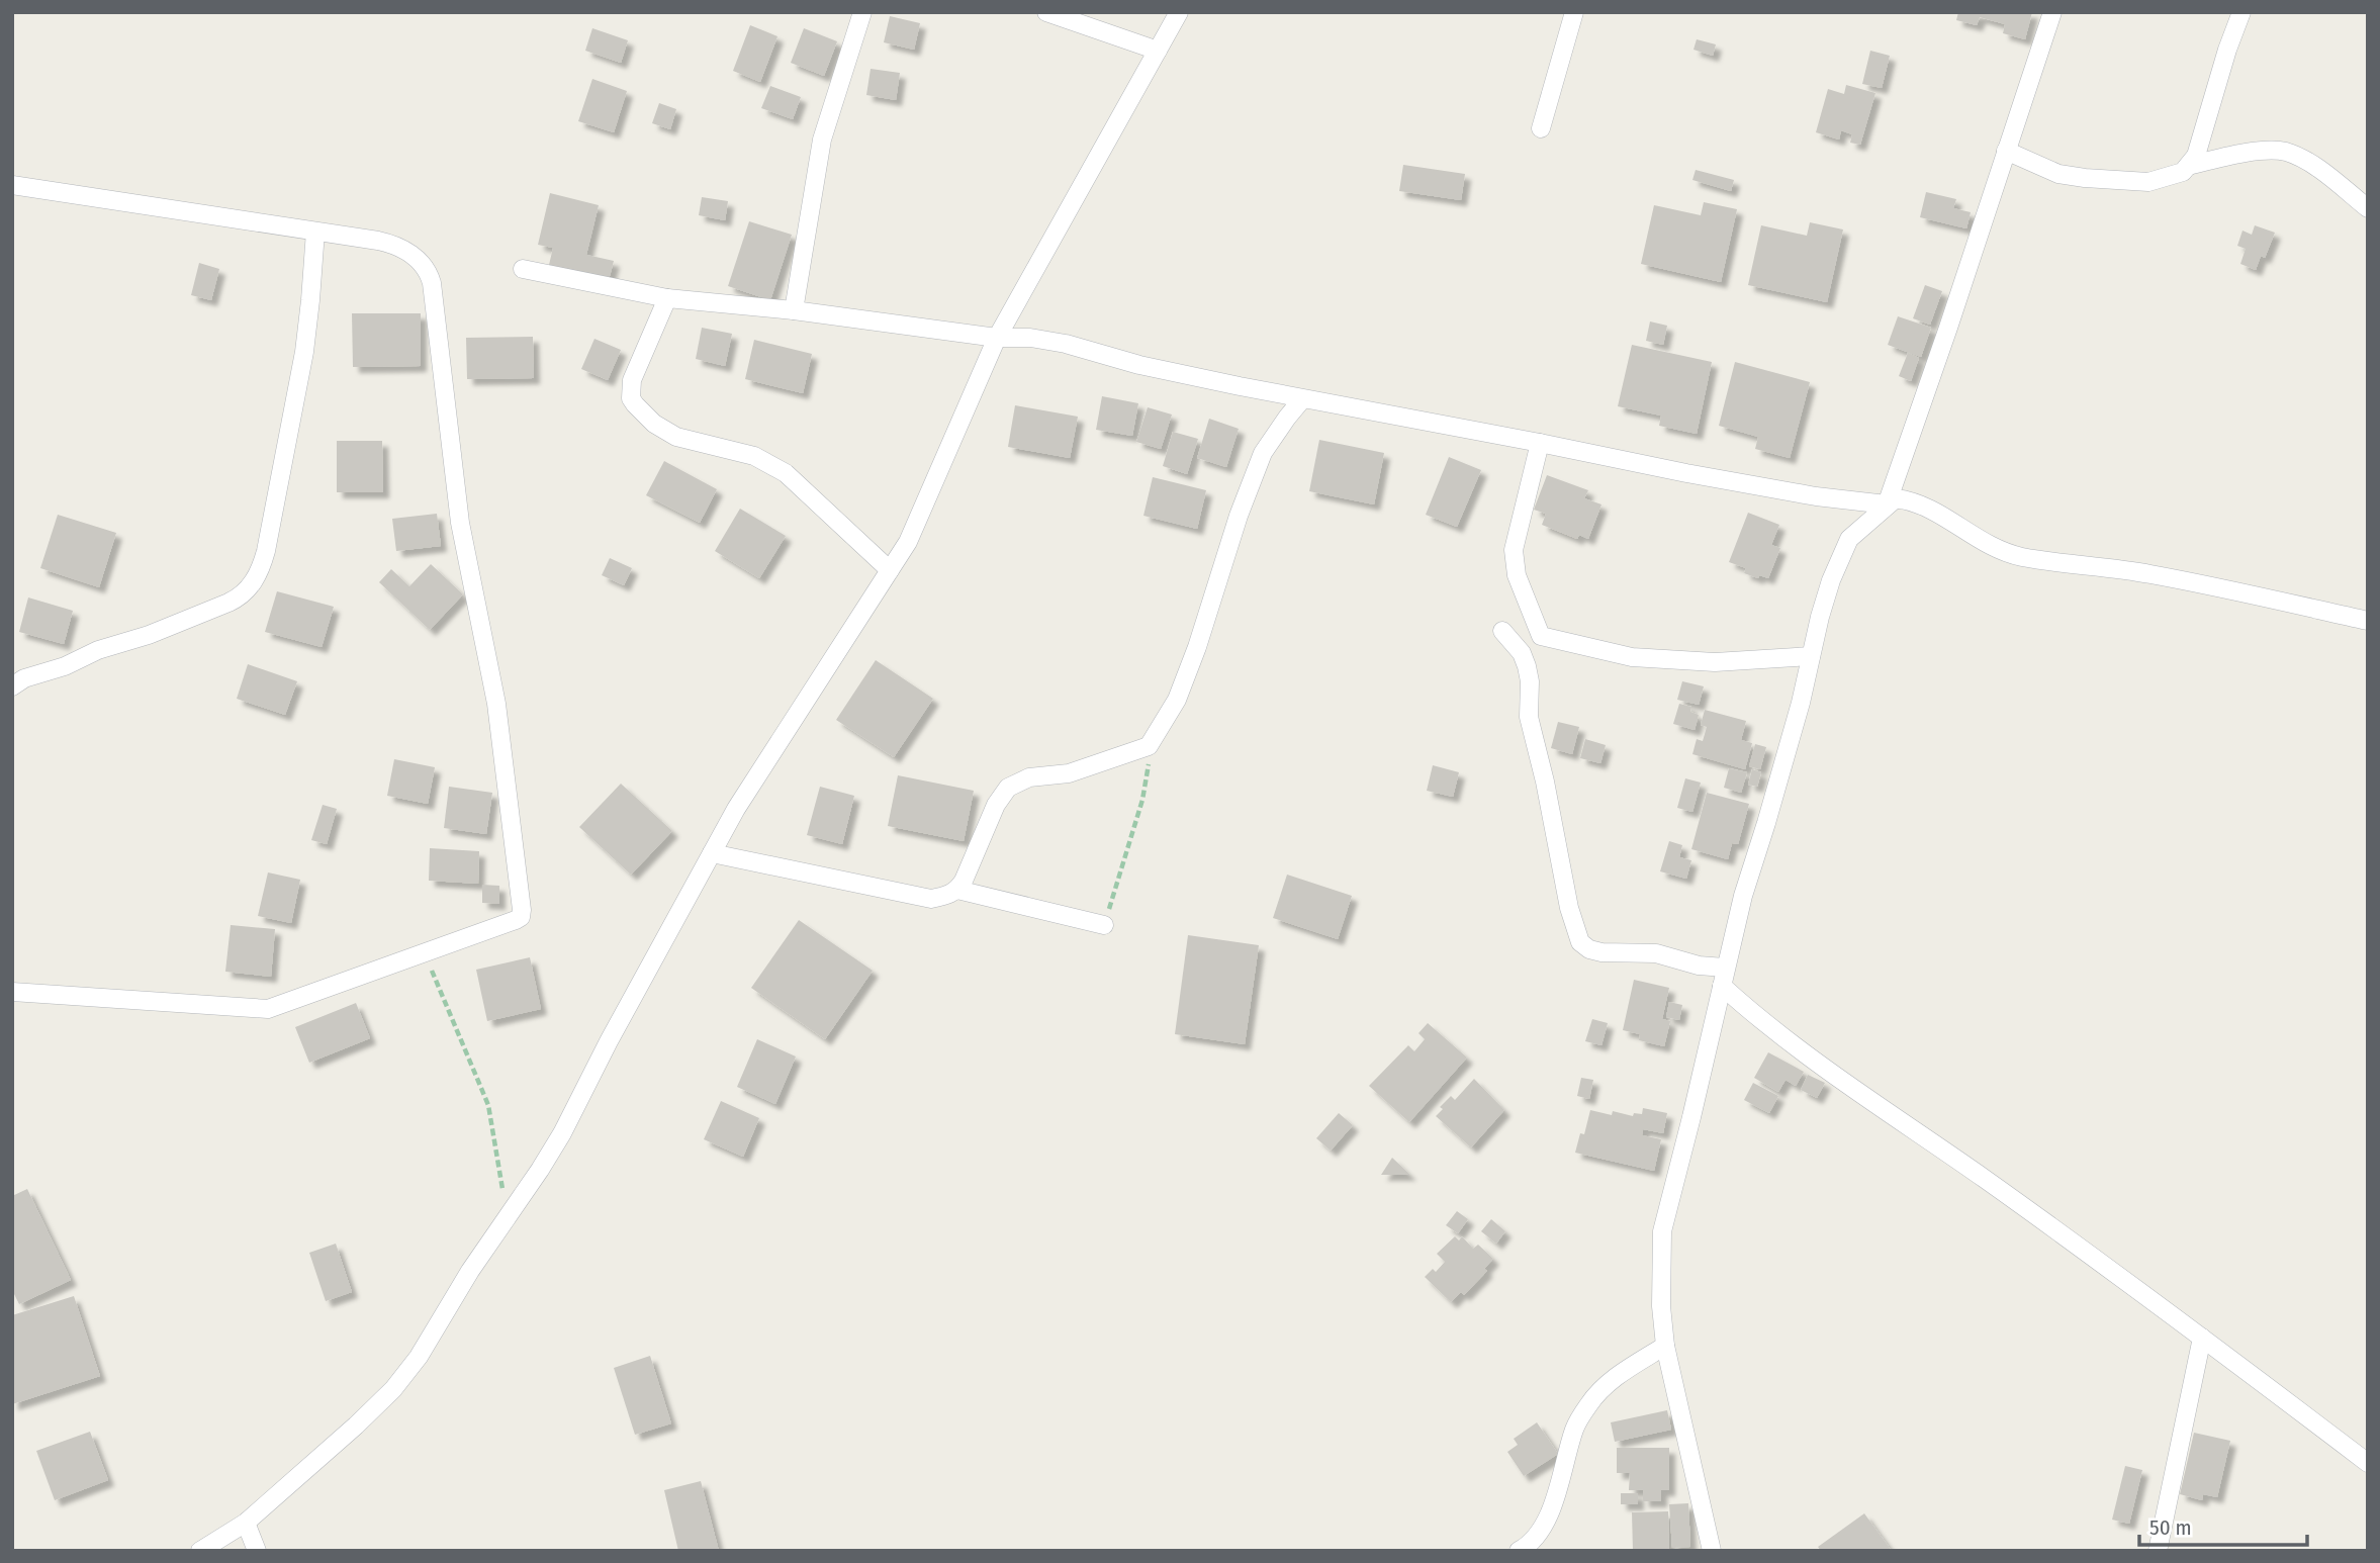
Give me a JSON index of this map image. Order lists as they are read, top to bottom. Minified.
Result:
{"scale_bar":"50 m"}
